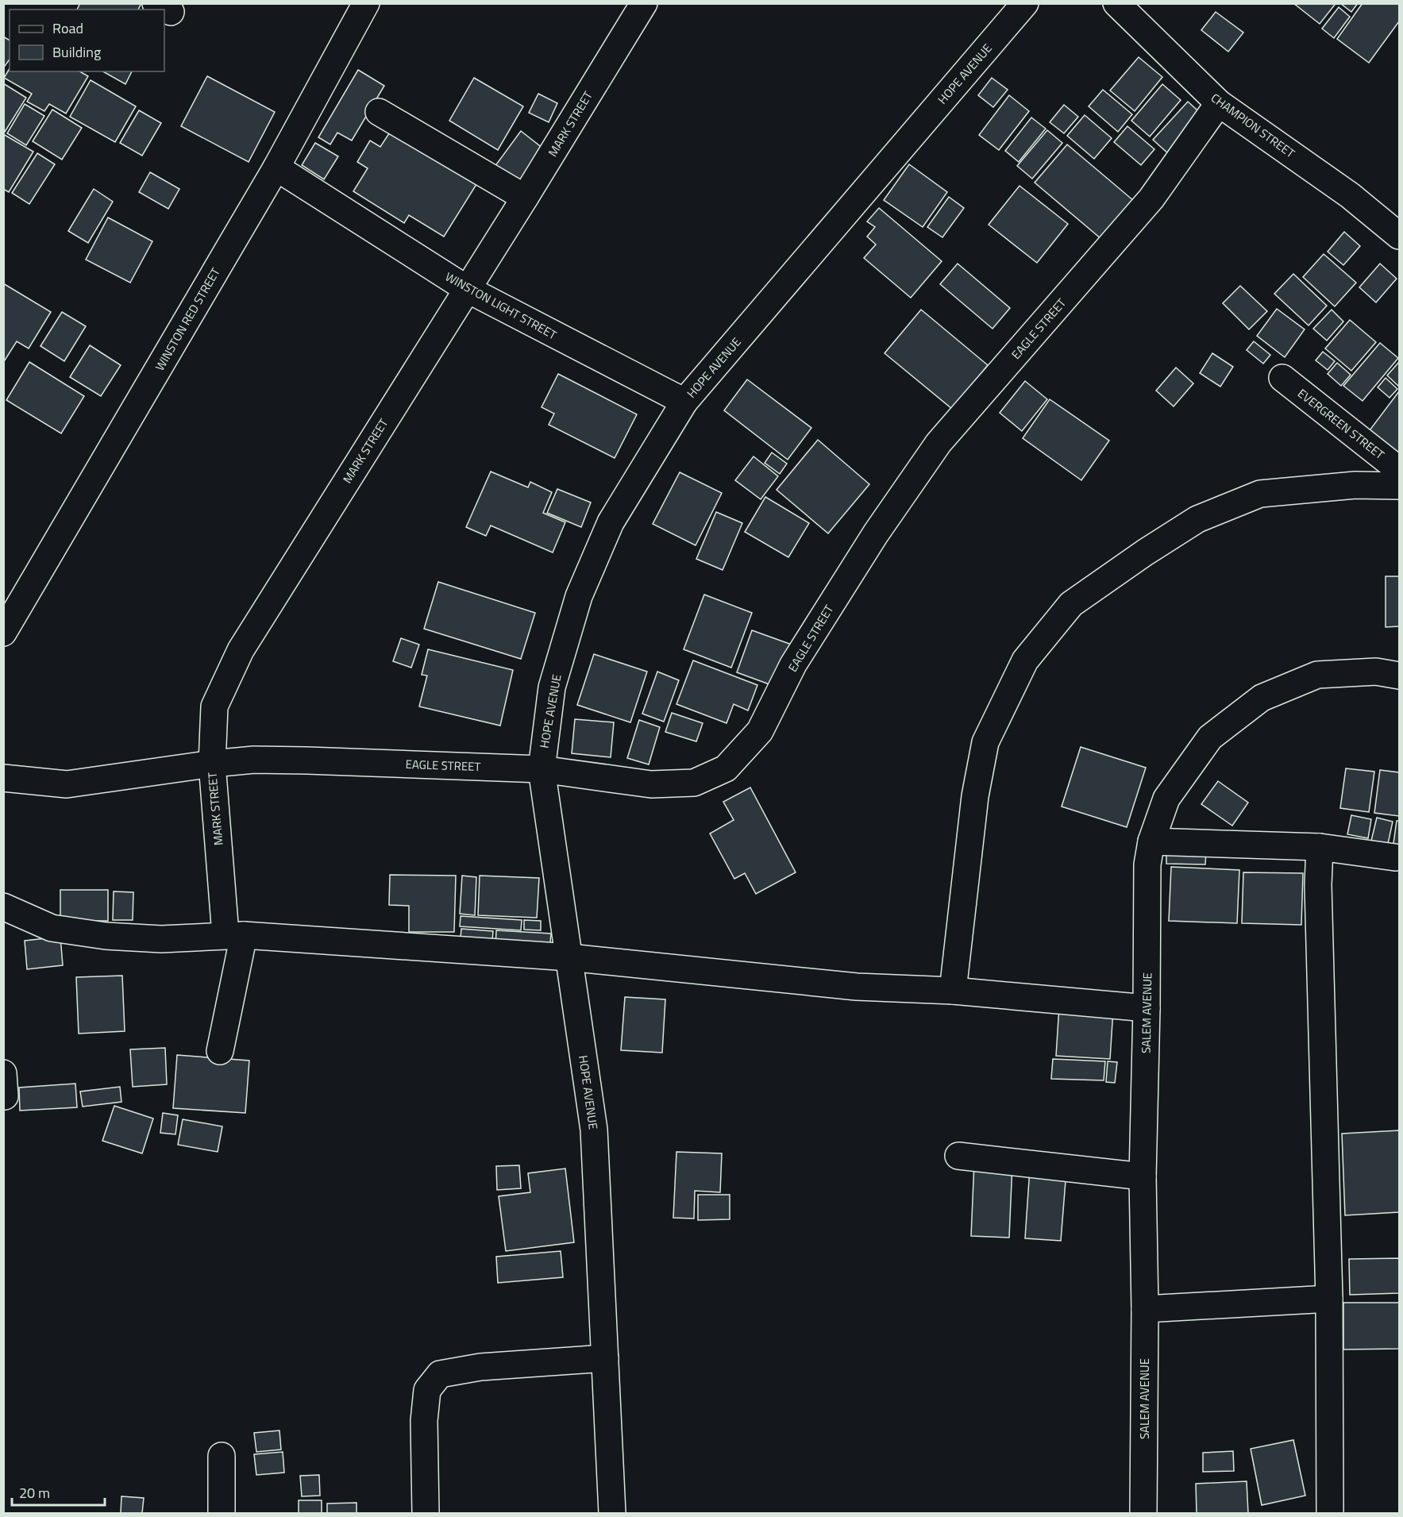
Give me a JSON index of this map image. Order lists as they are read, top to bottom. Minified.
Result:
{"streets":{"street":["HOPE AVENUE","MARK STREET","CHAMPION STREET","WINSTON LIGHT STREET","WINSTON RED STREET","EAGLE STREET","EVERGREEN STREET","SALEM AVENUE"]},"crossings":[["HOPE AVENUE","WINSTON LIGHT STREET"],["HOPE AVENUE","EAGLE STREET"],["MARK STREET","WINSTON LIGHT STREET"],["MARK STREET","EAGLE STREET"],["CHAMPION STREET","EAGLE STREET"],["WINSTON LIGHT STREET","WINSTON RED STREET"]],"legend":["Road","Building"],"scale_bar":"20 m"}
